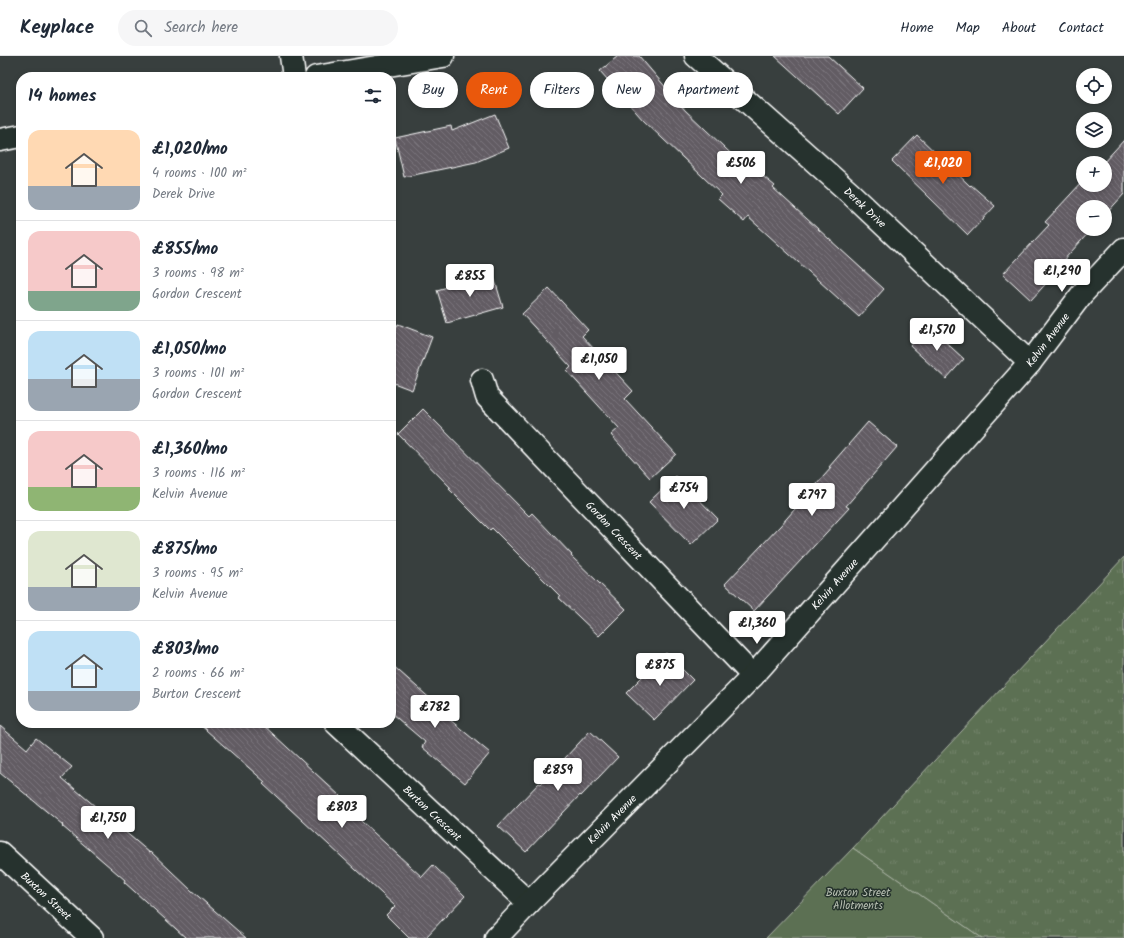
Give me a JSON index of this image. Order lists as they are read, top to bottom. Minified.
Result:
{"streets":{"street":["Derek Drive","Kelvin Avenue","Gordon Crescent","Burton Crescent","Buxton Street"]},"crossings":[["Derek Drive","Kelvin Avenue"],["Kelvin Avenue","Gordon Crescent"],["Kelvin Avenue","Burton Crescent"]],"parks":["Buxton Street Allotments"],"page":{"header":"Keyplace","search":"Search here","nav":["Home","Map","About","Contact"],"map_buttons":["+","−"],"chip":["Buy","Rent","Filters","New","Apartment"],"heading":"14 homes","list":[{"name":"£1,020/mo","note":"4 rooms · 100 m² · Derek Drive"},{"name":"£855/mo","note":"3 rooms · 98 m² · Gordon Crescent"},{"name":"£1,050/mo","note":"3 rooms · 101 m² · Gordon Crescent"},{"name":"£1,360/mo","note":"3 rooms · 116 m² · Kelvin Avenue"},{"name":"£875/mo","note":"3 rooms · 95 m² · Kelvin Avenue"},{"name":"£803/mo","note":"2 rooms · 66 m² · Burton Crescent"}],"price":["£506","£1,020","£1,290","£855","£1,570","£1,050","£754","£797","£1,360","£875","£782","£859","£803","£1,750"]}}
